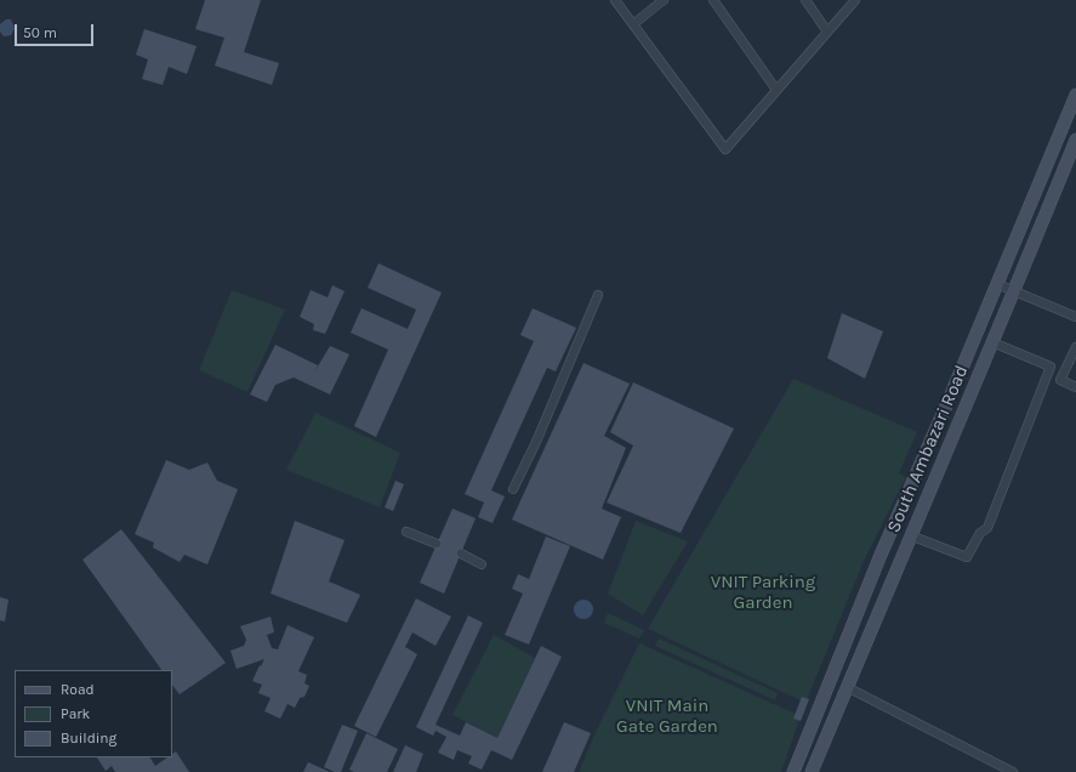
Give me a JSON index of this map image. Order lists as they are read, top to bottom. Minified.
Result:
{"streets":{"main road":["South Ambazari Road"]},"parks":["VNIT Parking Garden","VNIT Main Gate Garden"],"legend":["Road","Park","Building"],"scale_bar":"50 m"}
